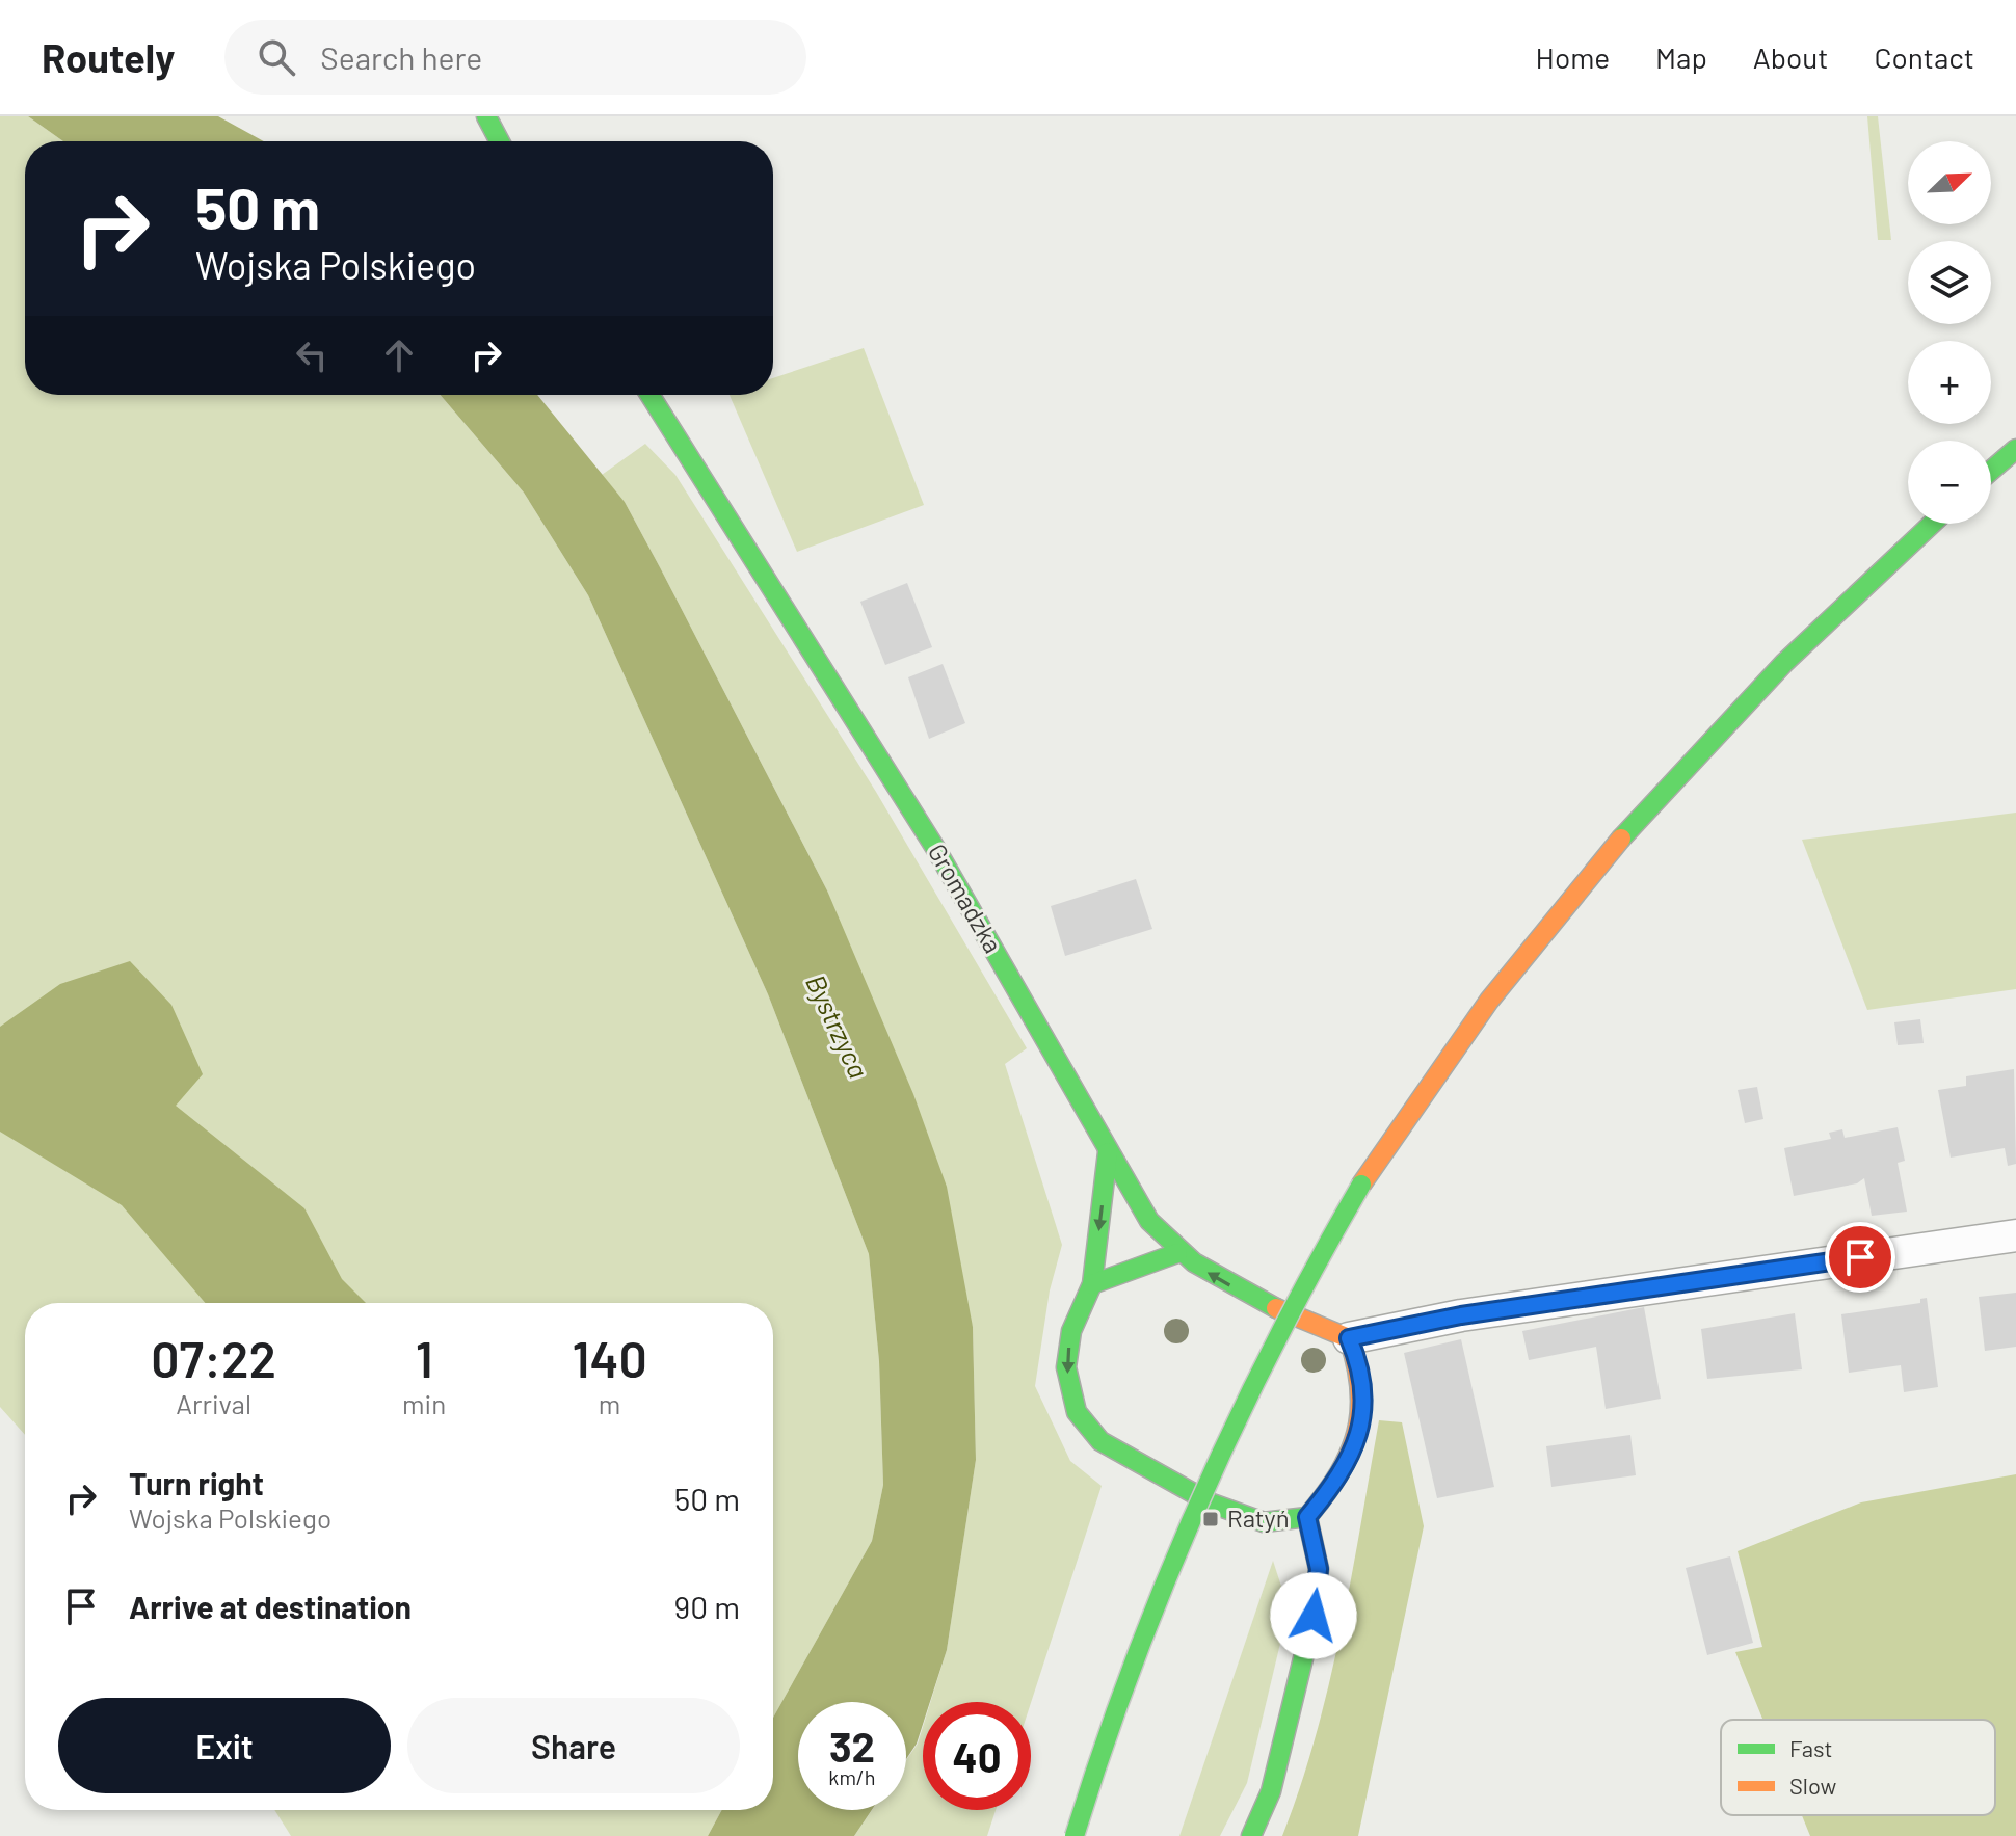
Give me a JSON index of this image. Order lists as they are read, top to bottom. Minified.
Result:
{"streets":{"street":["Gromadzka"]},"water":["Bystrzyca"],"places":{"transit":["Ratyń"]},"legend":["Fast","Slow"],"north":"top right","page":{"header":"Routely","search":"Search here","nav":["Home","Map","About","Contact"],"map_buttons":["+","−"],"turn":["50 m","Wojska Polskiego"],"eta":["07:22","Arrival","1","min","140","m"],"list":[{"name":"Turn right","note":"Wojska Polskiego","value":"50 m"},{"name":"Arrive at destination","value":"90 m"}],"buttons":["Exit","Share"],"speed":"32 km/h","limit":"40"}}
